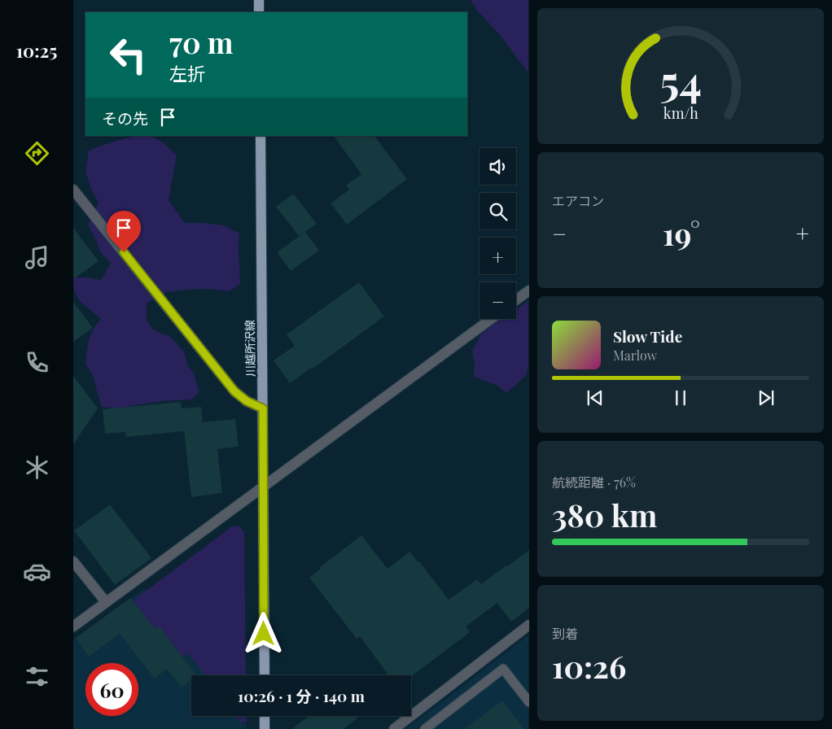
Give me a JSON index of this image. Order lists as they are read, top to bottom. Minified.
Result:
{"streets":{"main road":["川越所沢線"]},"page":{"tabs":"10:25","turn":["70 m","左折"],"then":"その先","map_buttons":["+","−"],"tile":["エアコン",["航続距離 · 76%","380 km"],["到着","10:26"]],"heat":["−","19°","+"],"song":["Slow Tide","Marlow"],"limit":"60","trip":"10:26 · 1 分 · 140 m","gauge":["54","km/h"]}}
